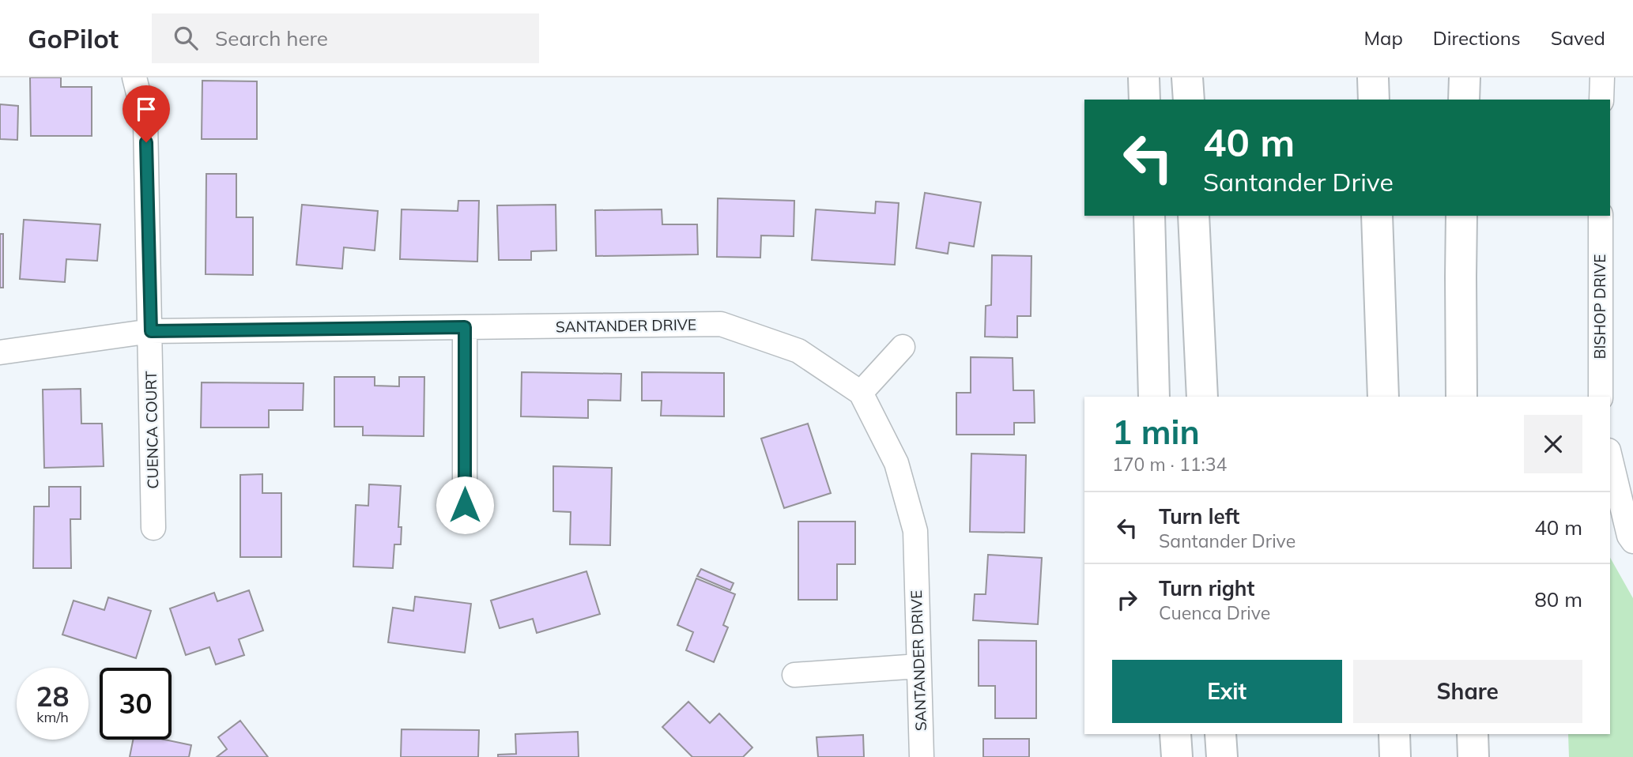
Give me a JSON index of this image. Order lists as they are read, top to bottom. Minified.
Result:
{"streets":{"street":["BISHOP DRIVE","SANTANDER DRIVE","CUENCA COURT"]},"crossings":[["SANTANDER DRIVE","CUENCA COURT"]],"page":{"header":"GoPilot","search":"Search here","nav":["Map","Directions","Saved"],"turn":["40 m","Santander Drive"],"heading":["1 min","170 m · 11:34"],"list":[{"name":"Turn left","note":"Santander Drive","value":"40 m"},{"name":"Turn right","note":"Cuenca Drive","value":"80 m"}],"buttons":["Exit","Share"],"speed":"28 km/h","limit":"30"}}
